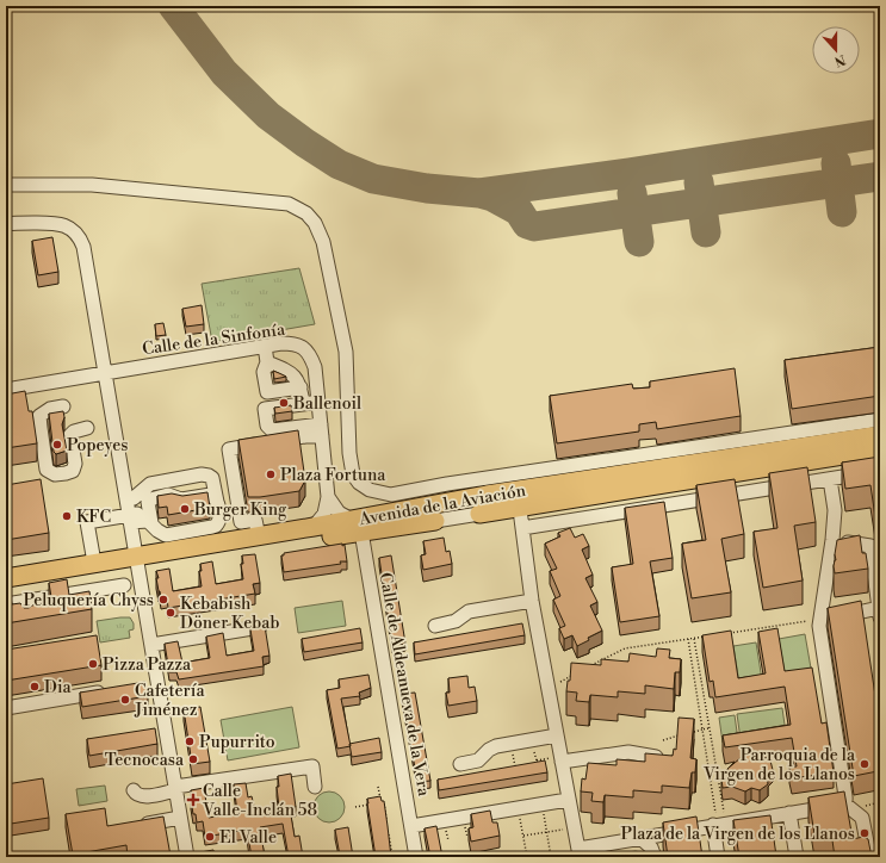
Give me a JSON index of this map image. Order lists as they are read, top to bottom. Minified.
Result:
{"streets":{"main road":["Avenida de la Aviación"],"street":["Calle de la Sinfonía","Calle de Aldeanueva de la Vera"]},"crossings":[["Calle de la Sinfonía","Avenida de la Aviación"],["Avenida de la Aviación","Calle de Aldeanueva de la Vera"]],"places":{"other":["Ballenoil","Popeyes","Plaza Fortuna","Burger King","KFC","Peluquería Chyss","Kebabish Döner Kebab","Pizza Pazza","Dia","Cafetería Jiménez","Pupurrito","Tecnocasa","Parroquia de la Virgen de los Llanos","Plaza de la Virgen de los Llanos","El Valle"],"health":["Calle Valle-Inclán 58"]},"north":"bottom"}
